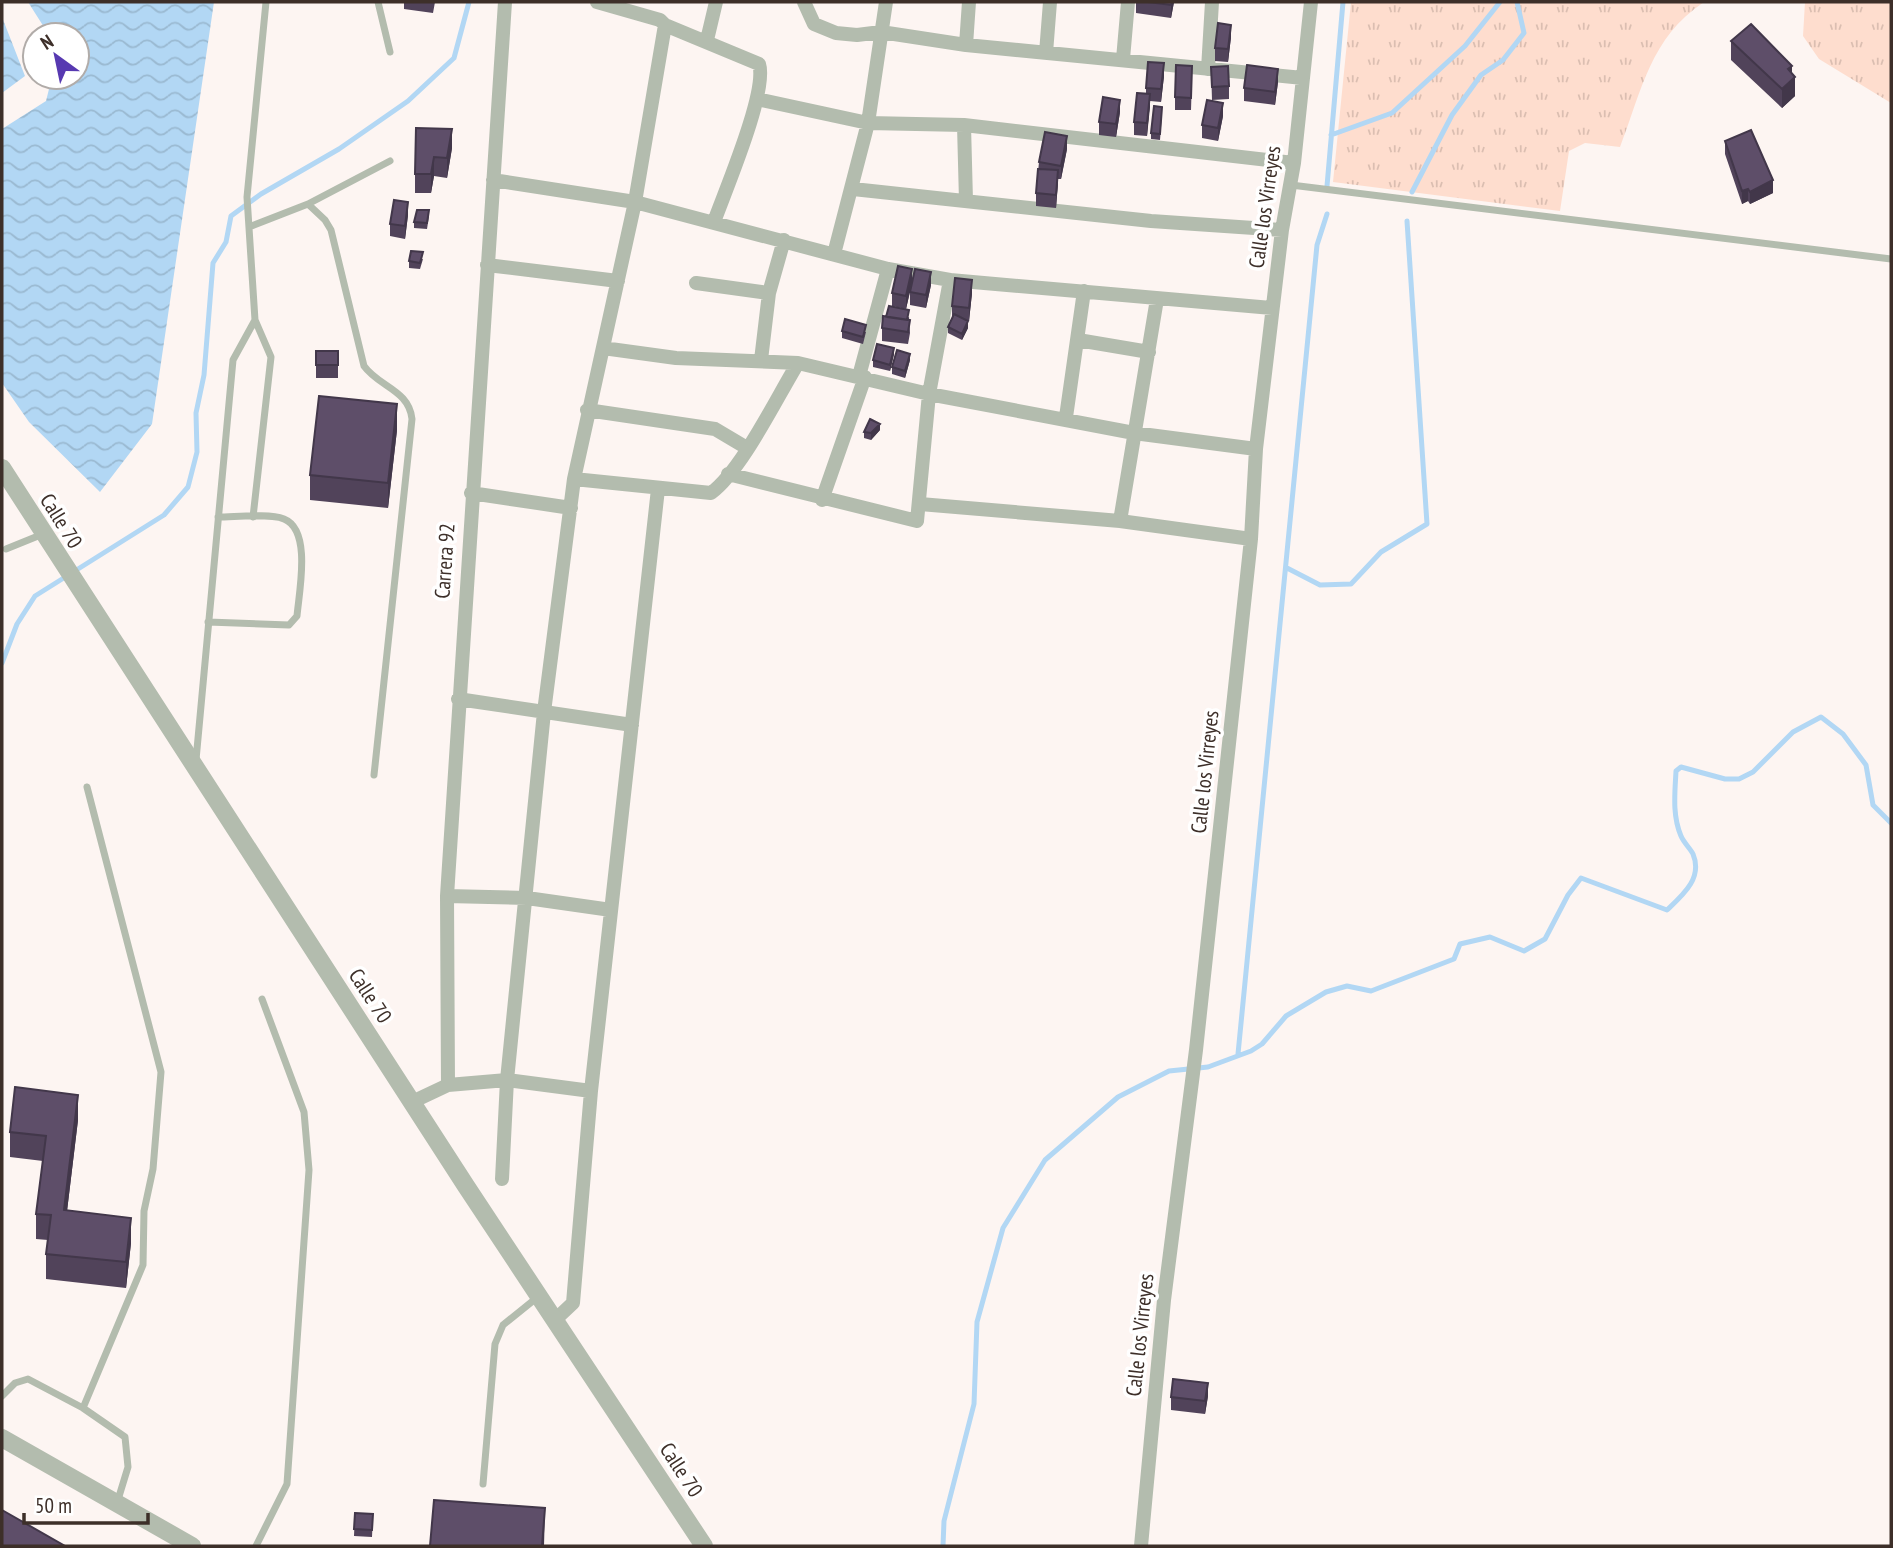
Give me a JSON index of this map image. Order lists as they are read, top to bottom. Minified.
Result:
{"streets":{"street":["Calle los Virreyes","Calle 70","Carrera 92"]},"scale_bar":"50 m","north":"top left"}
